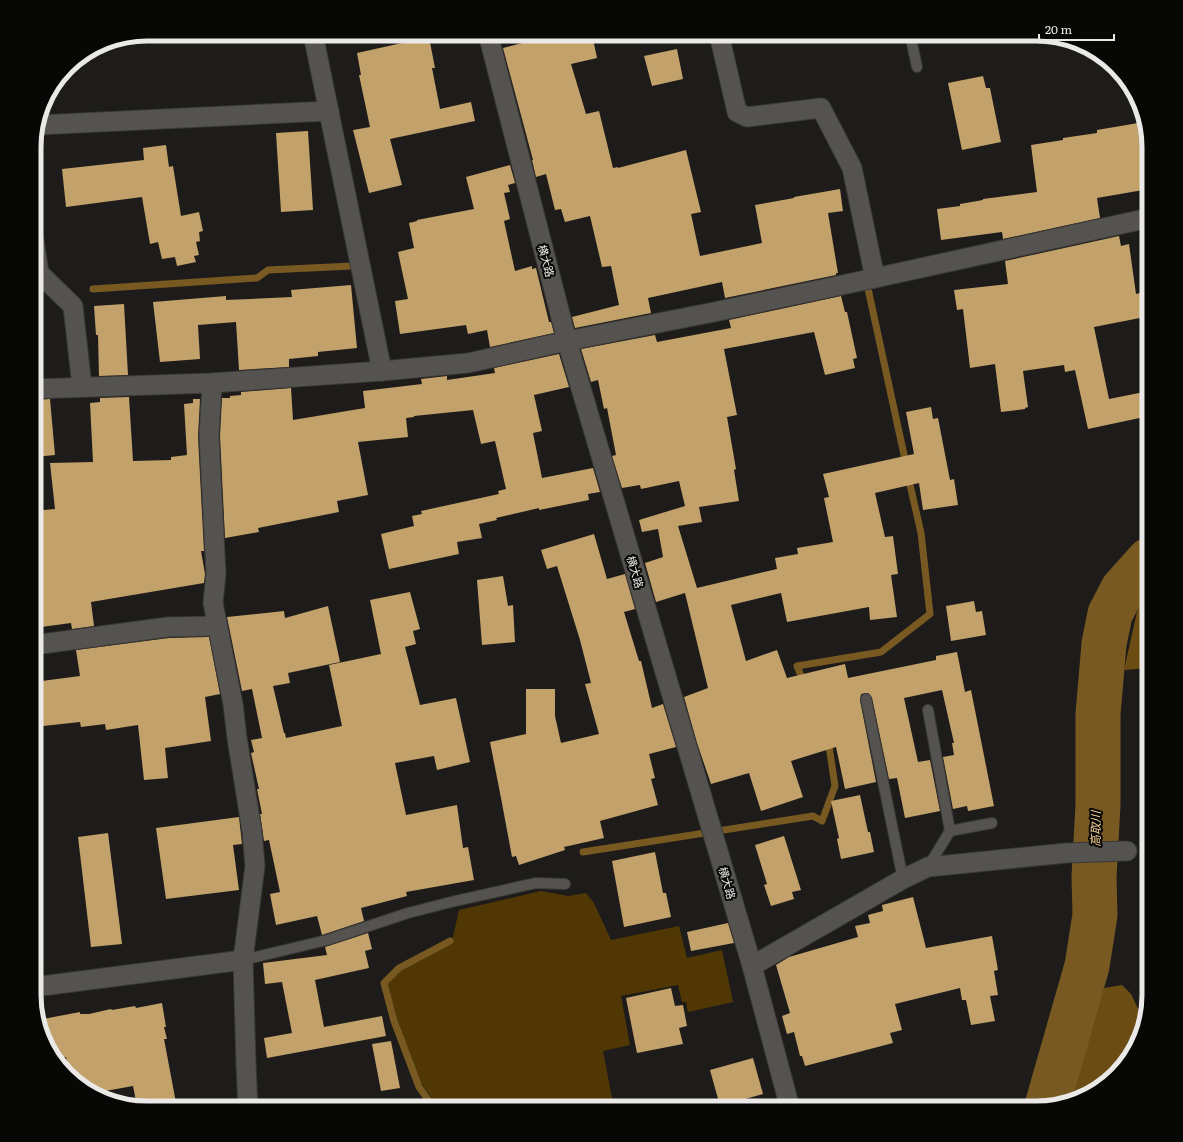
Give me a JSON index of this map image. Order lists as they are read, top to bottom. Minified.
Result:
{"streets":{"street":["横大路"]},"water":["高取川"],"scale_bar":"20 m"}
